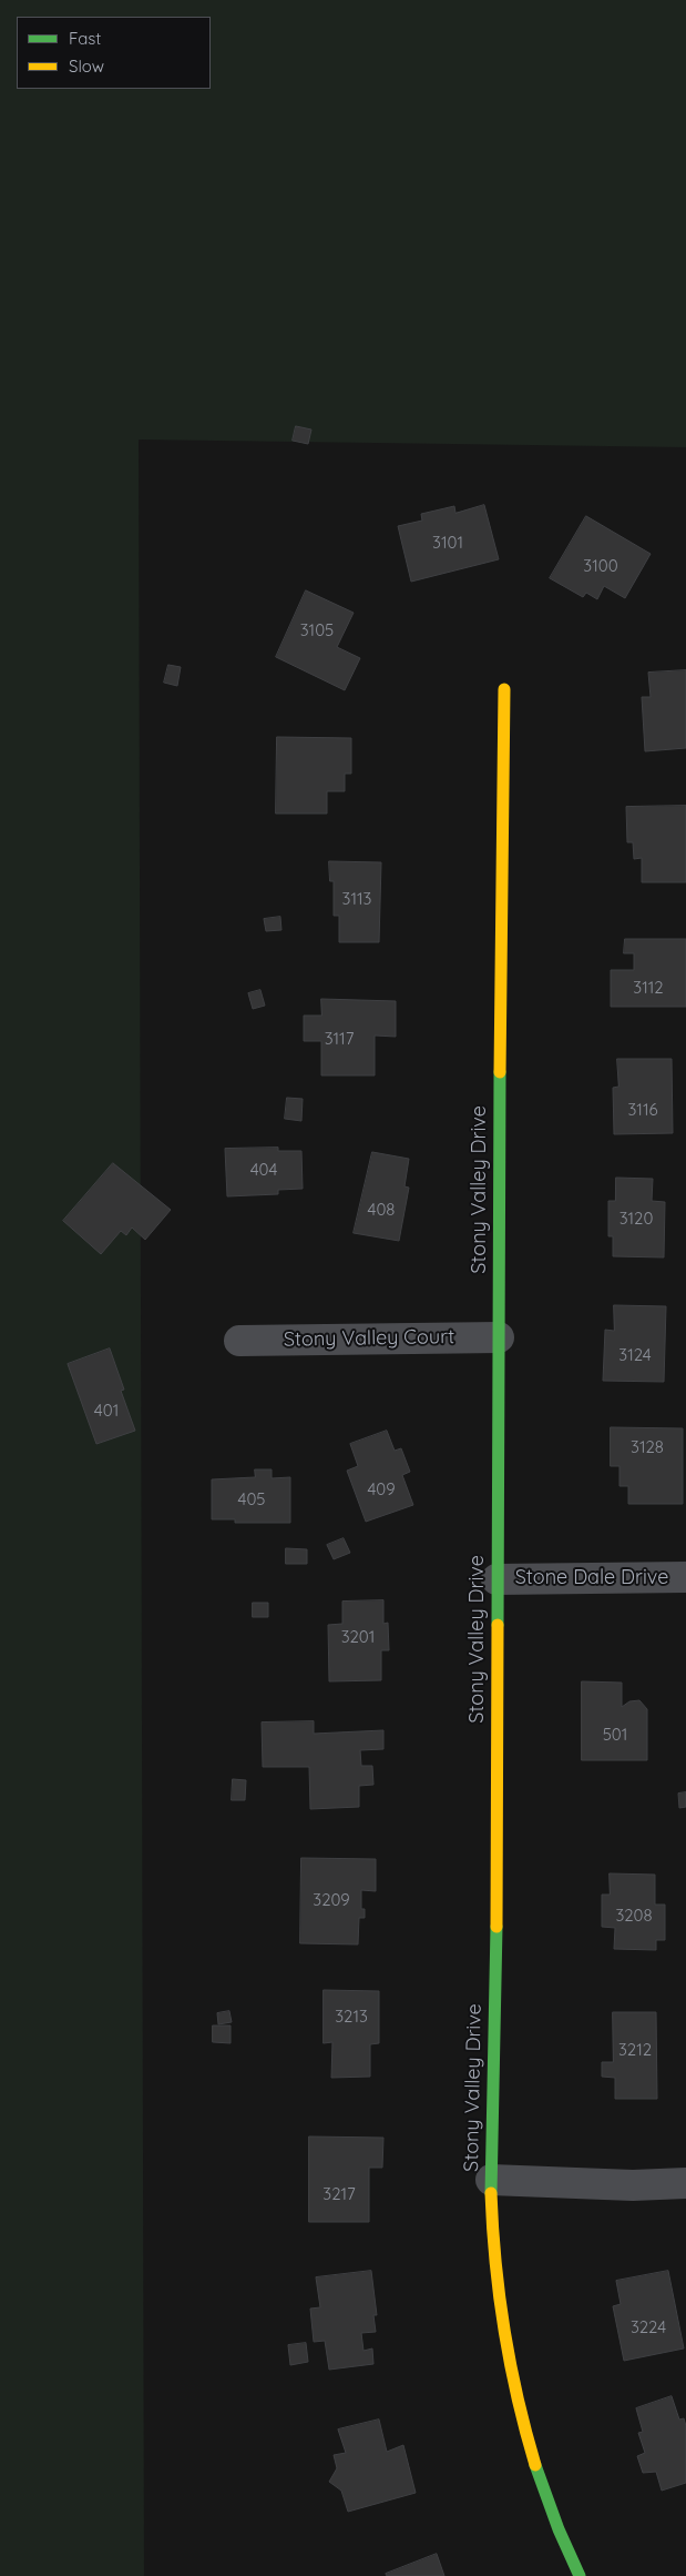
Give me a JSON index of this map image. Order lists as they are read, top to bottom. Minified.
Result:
{"streets":{"street":["Stony Valley Drive","Stony Valley Court","Stone Dale Drive"]},"crossings":[["Stony Valley Drive","Stony Valley Court"],["Stony Valley Drive","Stone Dale Drive"]],"house_numbers":["3101","3100","3105","3113","3112","3117","3116","404","408","3120","3124","401","3128","409","405","3201","501","3209","3208","3213","3212","3217","3224"],"legend":["Fast","Slow"]}
